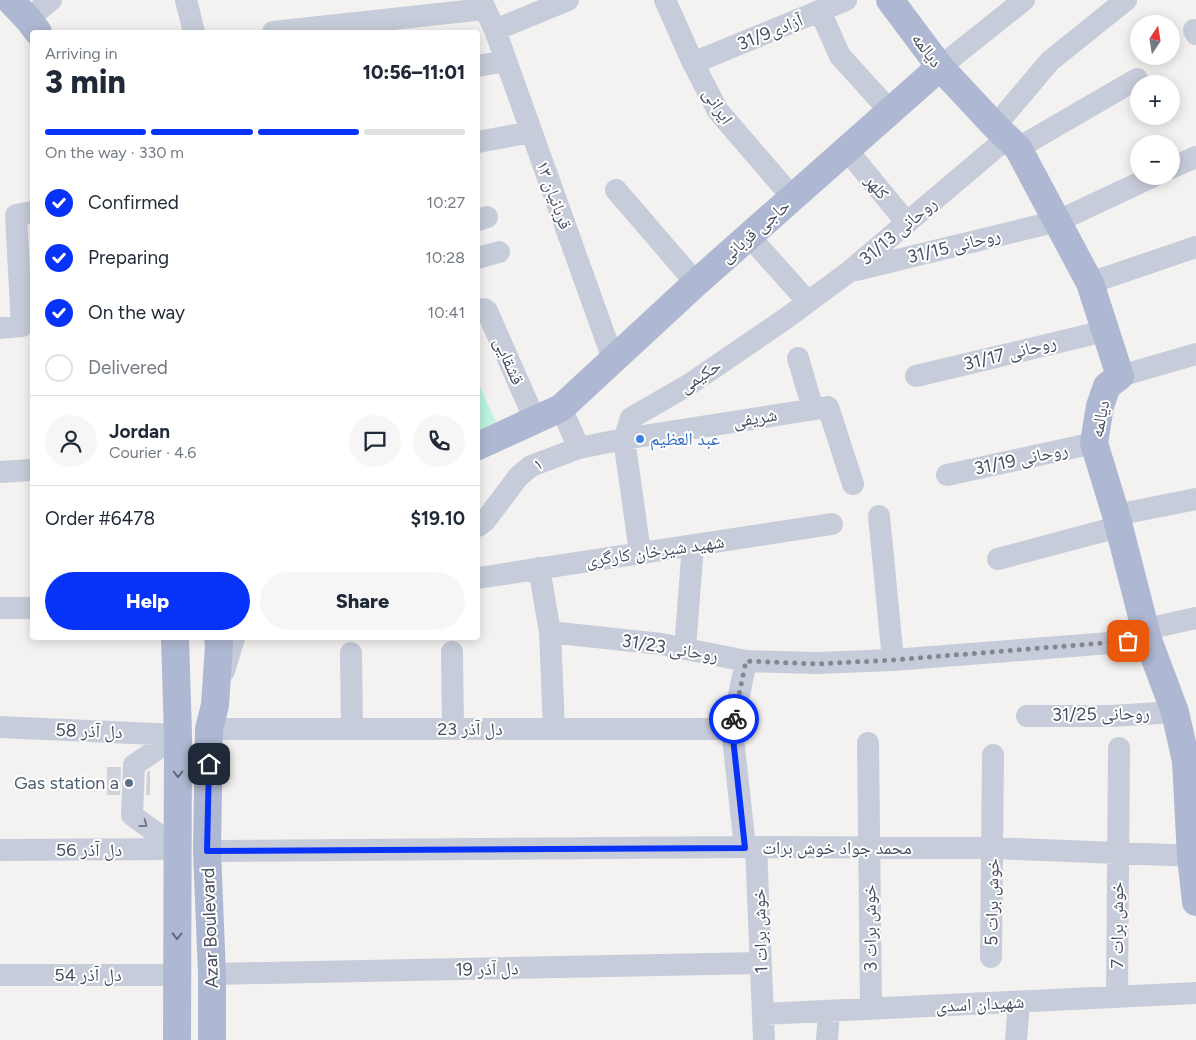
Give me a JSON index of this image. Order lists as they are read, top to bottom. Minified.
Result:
{"streets":{"main road":["دیالمه","حاجی قربانی","Azar Boulevard"],"street":["آزادی31/9","ایرانی","کلهر","۱۳ قربانیان","روحانی 31/13","روحانی 31/15","روحانی 31/17","قشقایی","حکیمی","شریفی","روحانی 31/19","۱","شهید شیرخان کارگری","روحانی 31/23","روحانی 31/25","دل آذر 23","دل آذر 58","محمد جواد خوش برات","دل آذر 56","خوش برات 5","خوش برات 7","خوش برات 3","خوش برات 1","دل آذر 19","دل آذر 54","شهیدان اسدی"]},"crossings":[["آزادی31/9","ایرانی"],["دیالمه","حاجی قربانی"],["دیالمه","روحانی 31/13"],["دیالمه","روحانی 31/15"],["دیالمه","روحانی 31/17"],["دیالمه","روحانی 31/19"],["دیالمه","روحانی 31/23"],["دیالمه","روحانی 31/25"],["دیالمه","محمد جواد خوش برات"],["ایرانی","حاجی قربانی"],["کلهر","حاجی قربانی"],["کلهر","روحانی 31/13"],["۱۳ قربانیان","حاجی قربانی"],["حاجی قربانی","قشقایی"],["روحانی 31/13","روحانی 31/15"],["روحانی 31/13","حکیمی"],["حکیمی","شریفی"],["شریفی","۱"],["روحانی 31/23","خوش برات 1"],["دل آذر 23","Azar Boulevard"],["دل آذر 23","خوش برات 1"],["دل آذر 58","Azar Boulevard"],["محمد جواد خوش برات","خوش برات 5"],["محمد جواد خوش برات","خوش برات 7"],["محمد جواد خوش برات","Azar Boulevard"],["محمد جواد خوش برات","خوش برات 3"],["محمد جواد خوش برات","خوش برات 1"],["دل آذر 56","Azar Boulevard"],["خوش برات 7","شهیدان اسدی"],["Azar Boulevard","دل آذر 19"],["Azar Boulevard","دل آذر 54"],["خوش برات 3","شهیدان اسدی"],["خوش برات 1","دل آذر 19"],["خوش برات 1","شهیدان اسدی"]],"places":["عبد العظيم","Gas station a"],"north":"top","page":{"map_buttons":["+","−"],"heading":["3 min","Arriving in","10:56–11:01"],"panel":["Jordan","Courier · 4.6","Order #6478","$19.10"],"bar":"On the way · 330 m","list":[["Confirmed","10:27"],["Preparing","10:28"],["On the way","10:41"],"Delivered"],"buttons":["Help","Share"]}}
